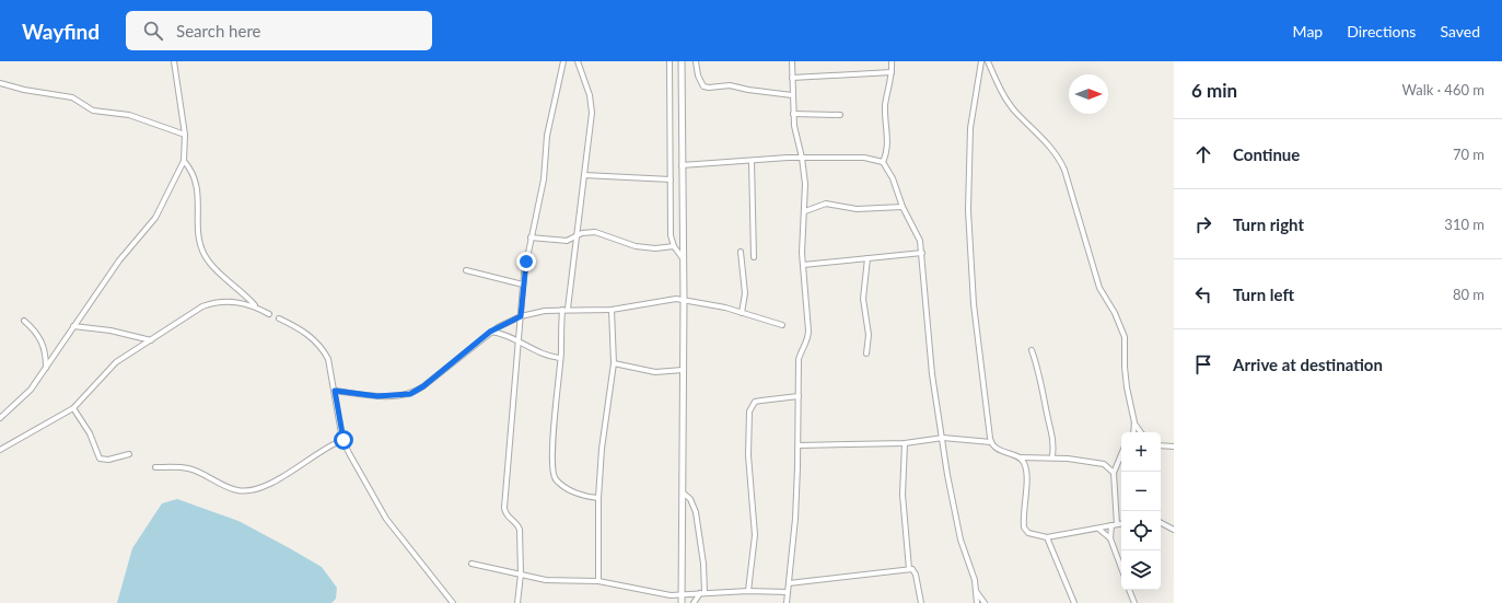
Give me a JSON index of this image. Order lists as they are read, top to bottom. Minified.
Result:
{"north":"right","page":{"header":"Wayfind","search":"Search here","nav":["Map","Directions","Saved"],"heading":["6 min","Walk · 460 m"],"list":[["Continue","70 m"],["Turn right","310 m"],["Turn left","80 m"],"Arrive at destination"],"map_buttons":["+","−"]}}
